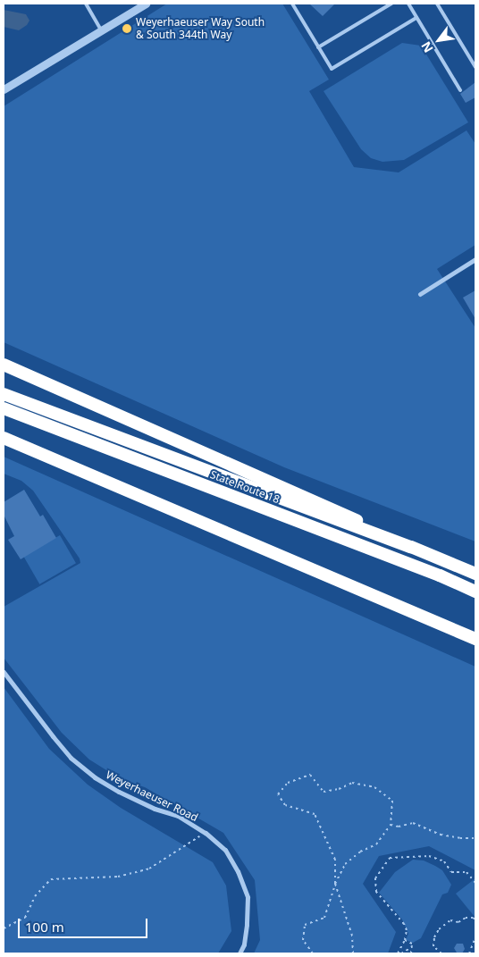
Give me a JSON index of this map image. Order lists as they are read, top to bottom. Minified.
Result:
{"streets":{"highway":["State Route 18"],"street":["Weyerhaeuser Road"]},"places":["Weyerhaeuser Way South & South 344th Way"],"scale_bar":"100 m","north":"bottom left"}
